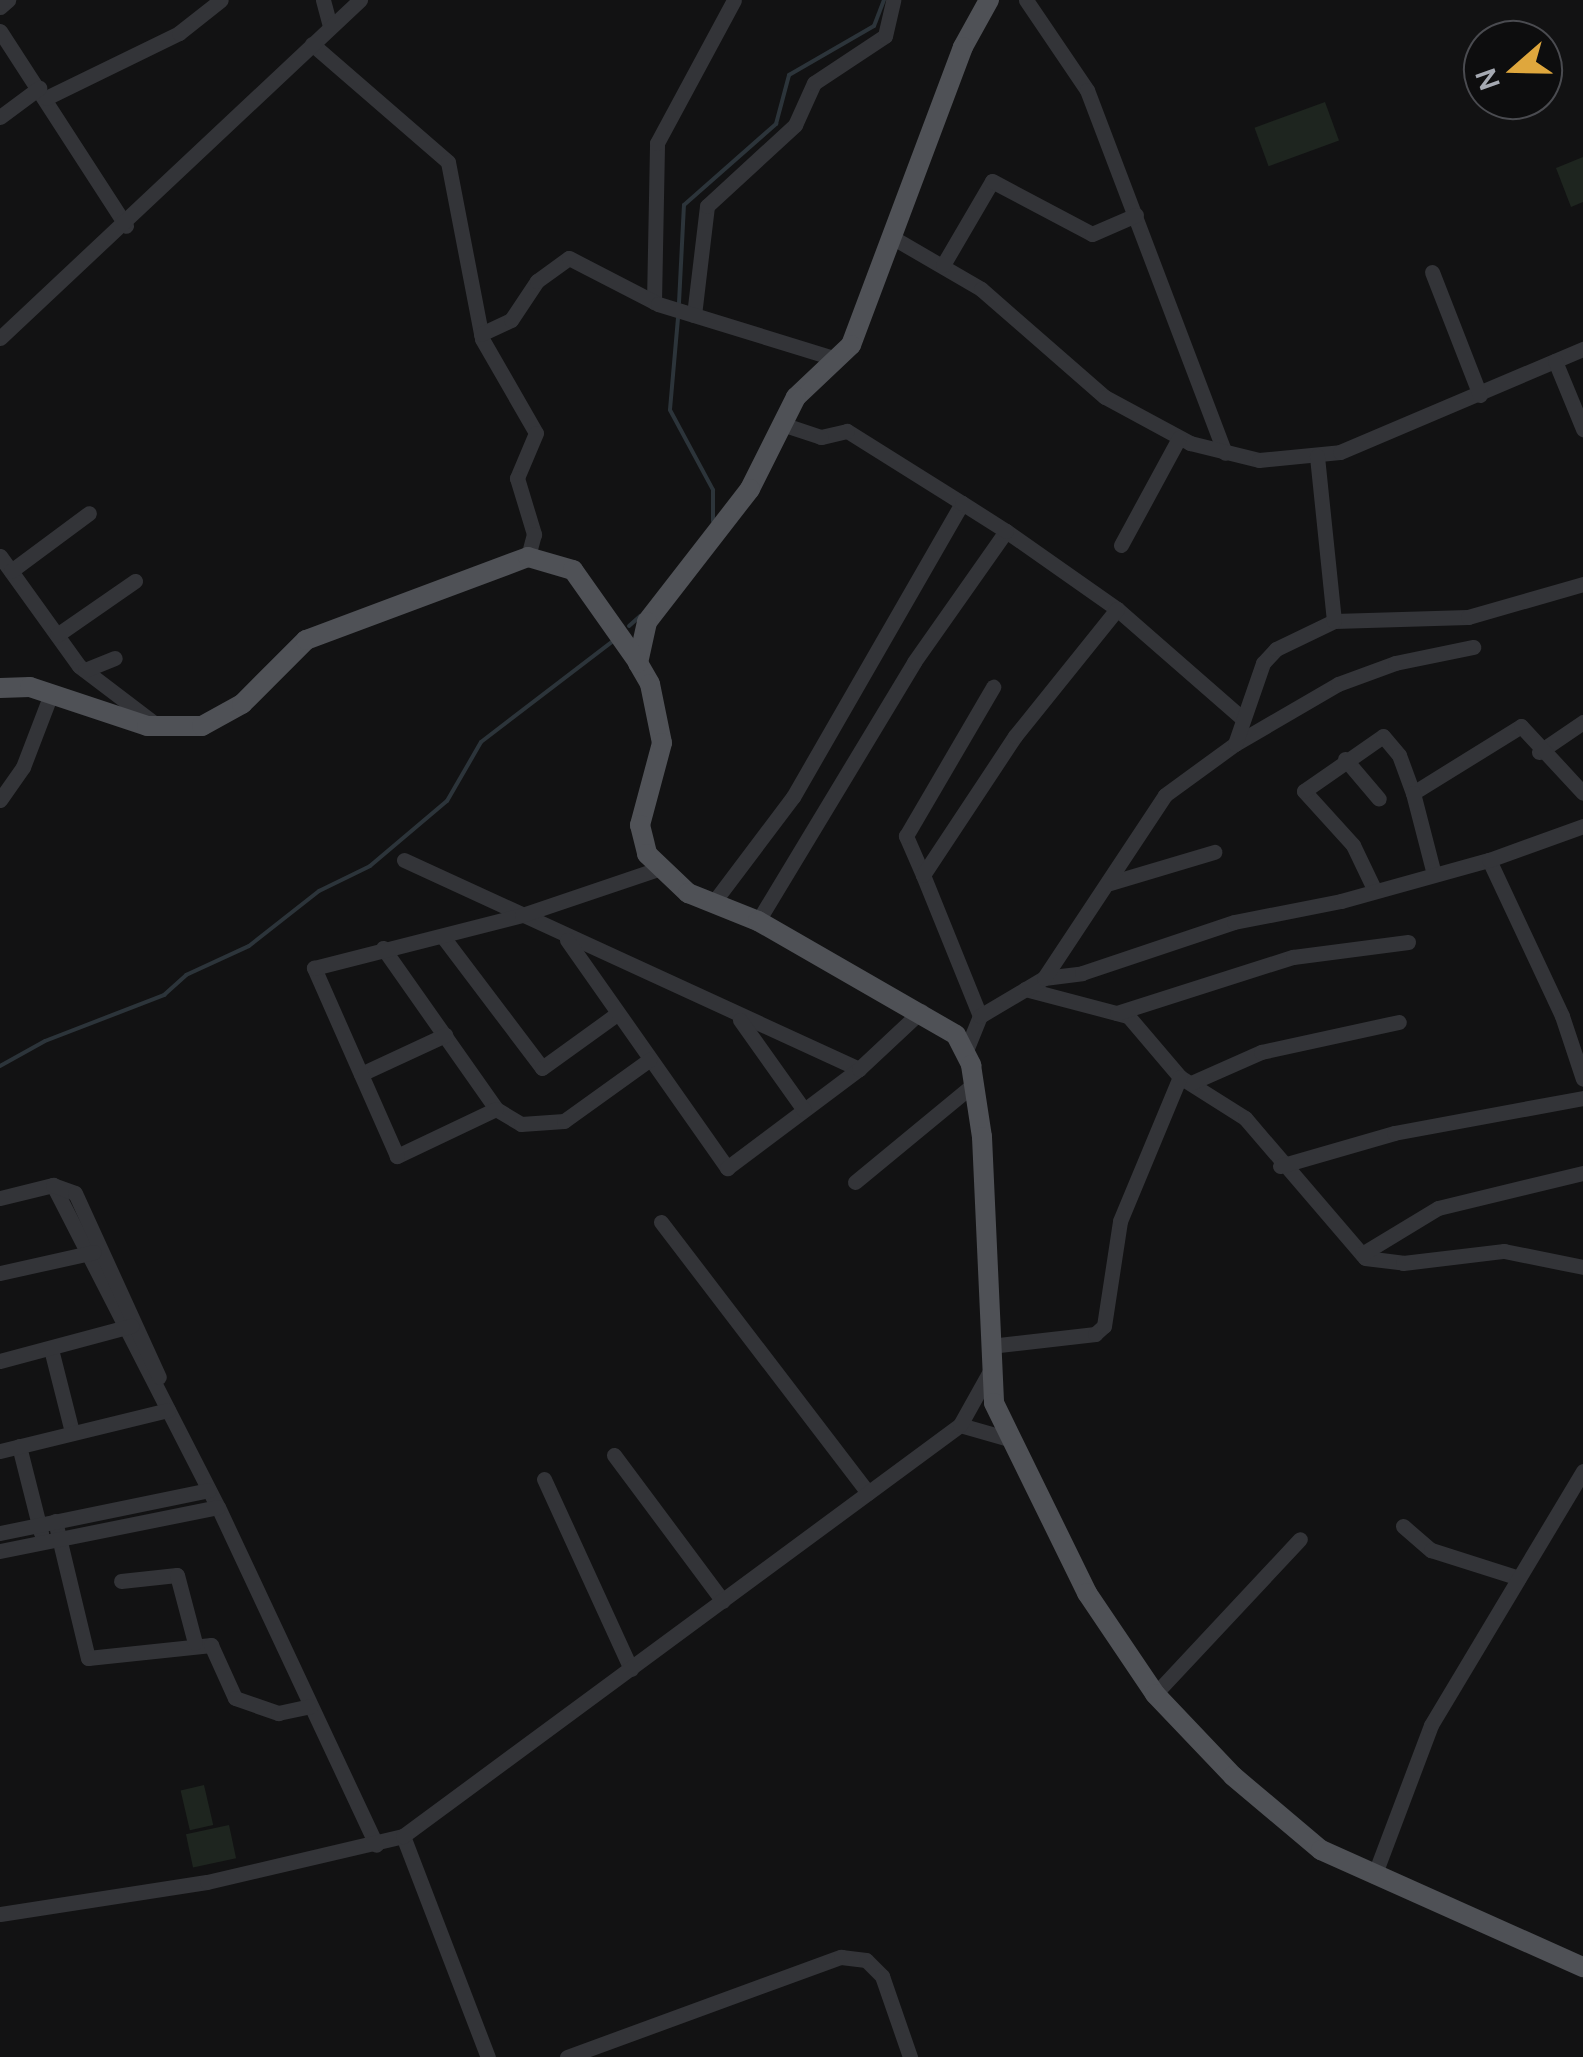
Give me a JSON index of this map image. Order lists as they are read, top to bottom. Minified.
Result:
{"north":"left"}
